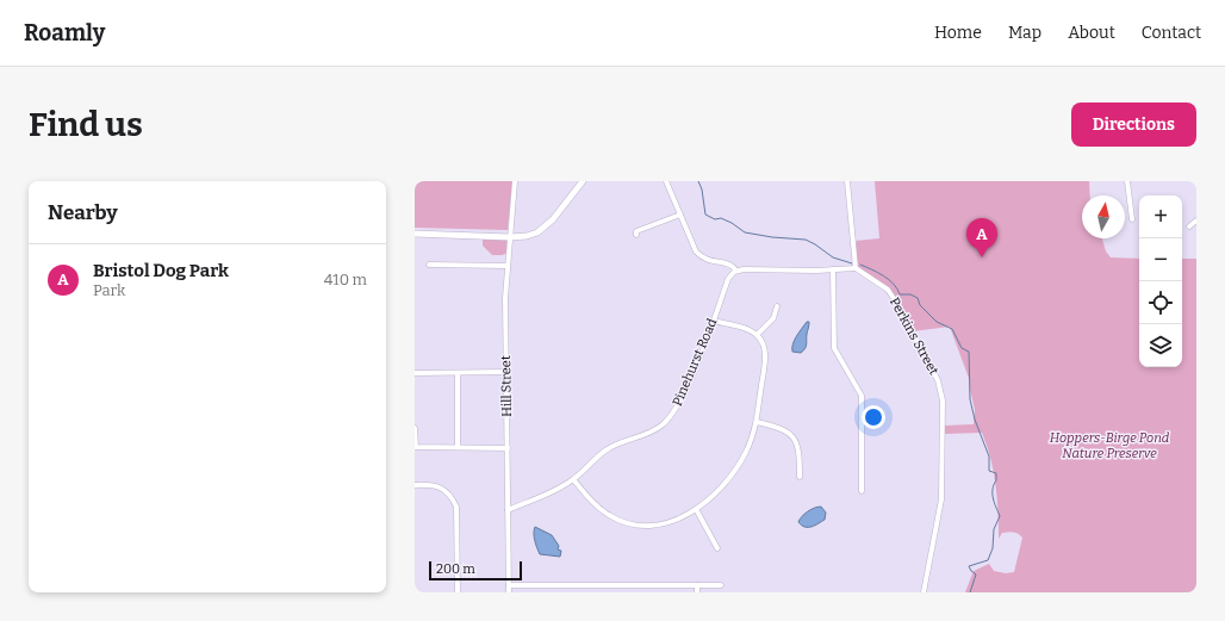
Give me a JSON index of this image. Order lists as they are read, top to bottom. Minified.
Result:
{"streets":{"street":["Perkins Street","Pinehurst Road","Hill Street"]},"crossings":[["Pinehurst Road","Hill Street"]],"parks":["Hoppers-Birge Pond Nature Preserve"],"scale_bar":"200 m","north":"top","page":{"header":"Roamly","nav":["Home","Map","About","Contact"],"buttons":"Directions","title":"Find us","heading":"Nearby","map_buttons":["+","−"],"pins":"A","list":[{"mark":"A","name":"Bristol Dog Park","note":"Park","value":"410 m"}],"scale":"200 m"}}
